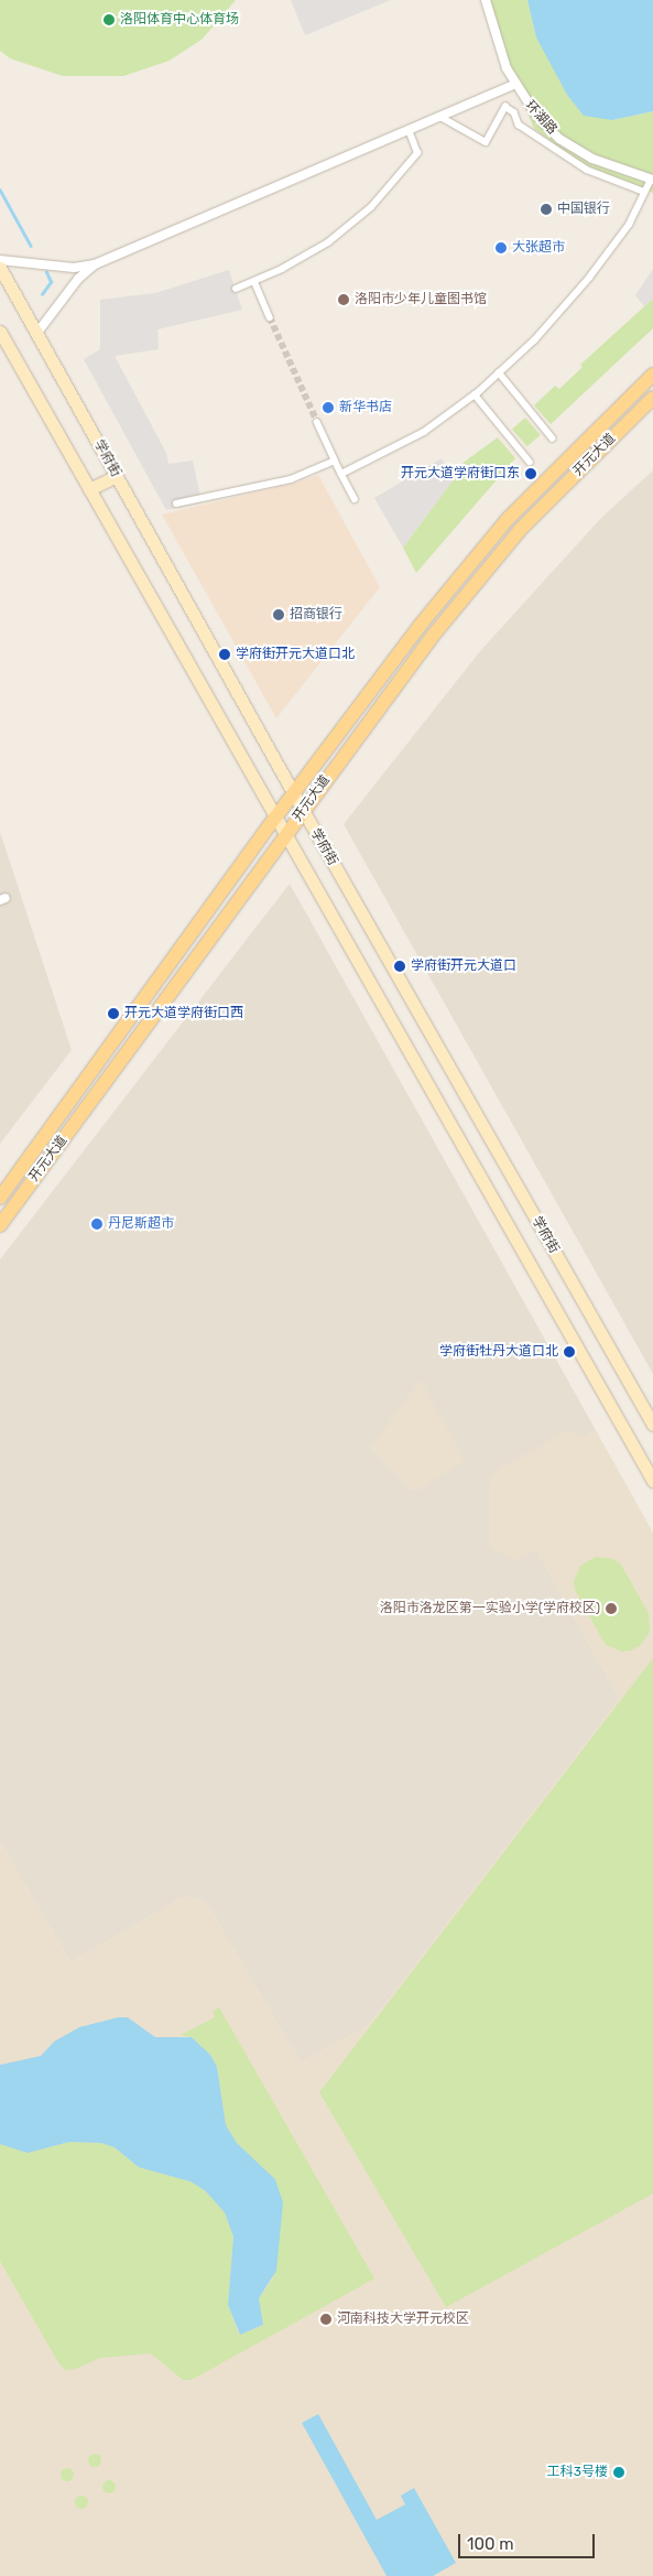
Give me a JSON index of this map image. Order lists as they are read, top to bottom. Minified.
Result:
{"streets":{"main road":["开元大道","学府街"],"street":["环湖路"]},"crossings":[["开元大道","学府街"]],"places":["洛阳体育中心体育场","中国银行","大张超市","洛阳市少年儿童图书馆","新华书店","开元大道学府街口东","招商银行","学府街开元大道口北","学府街开元大道口","开元大道学府街口西","丹尼斯超市","学府街牡丹大道口北","洛阳市洛龙区第一实验小学(学府校区)","河南科技大学开元校区","工科3号楼"],"scale_bar":"100 m"}
